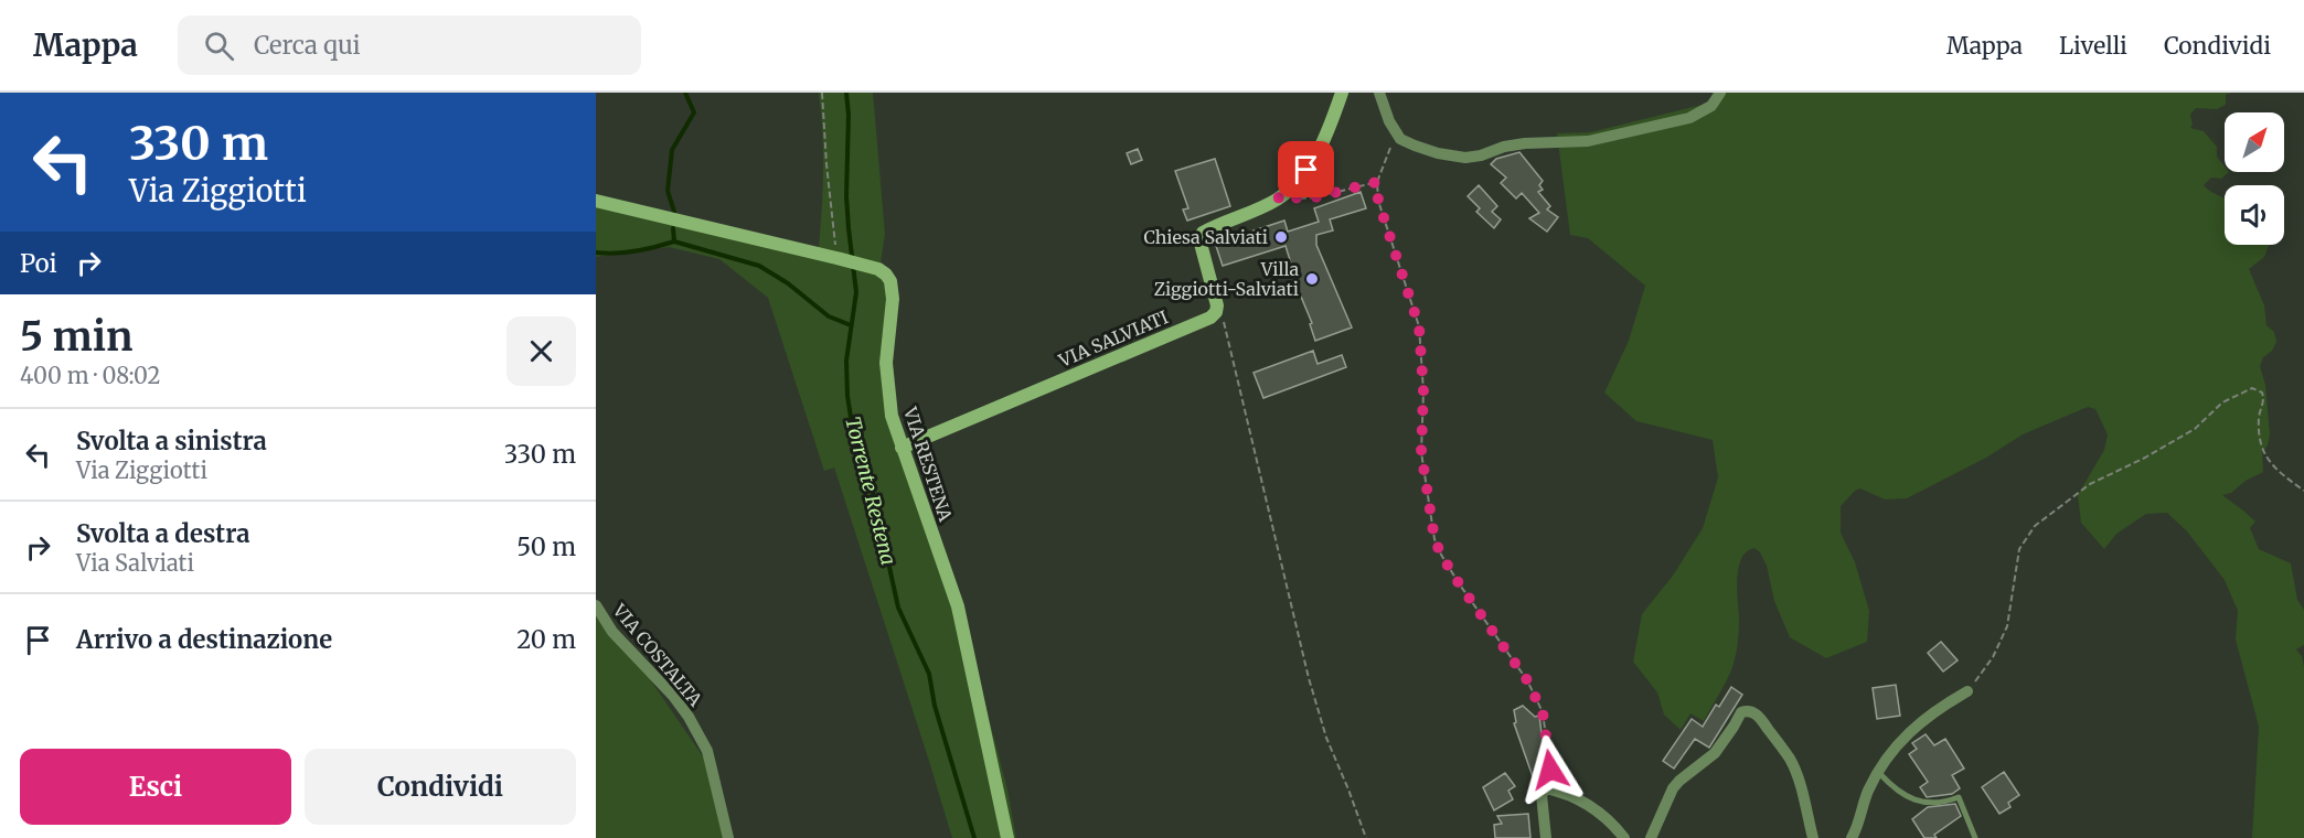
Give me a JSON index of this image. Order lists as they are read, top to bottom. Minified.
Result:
{"streets":{"street":["VIA SALVIATI","VIA RESTENA","VIA COSTALTA"]},"crossings":[["VIA SALVIATI","VIA RESTENA"]],"water":["Torrente Restena"],"places":["Chiesa Salviati","Villa Ziggiotti-Salviati"],"north":"top right","page":{"header":"Mappa","search":"Cerca qui","nav":["Mappa","Livelli","Condividi"],"turn":["330 m","Via Ziggiotti"],"then":"Poi","heading":["5 min","400 m · 08:02"],"list":[{"name":"Svolta a sinistra","note":"Via Ziggiotti","value":"330 m"},{"name":"Svolta a destra","note":"Via Salviati","value":"50 m"},{"name":"Arrivo a destinazione","value":"20 m"}],"buttons":["Esci","Condividi"]}}
